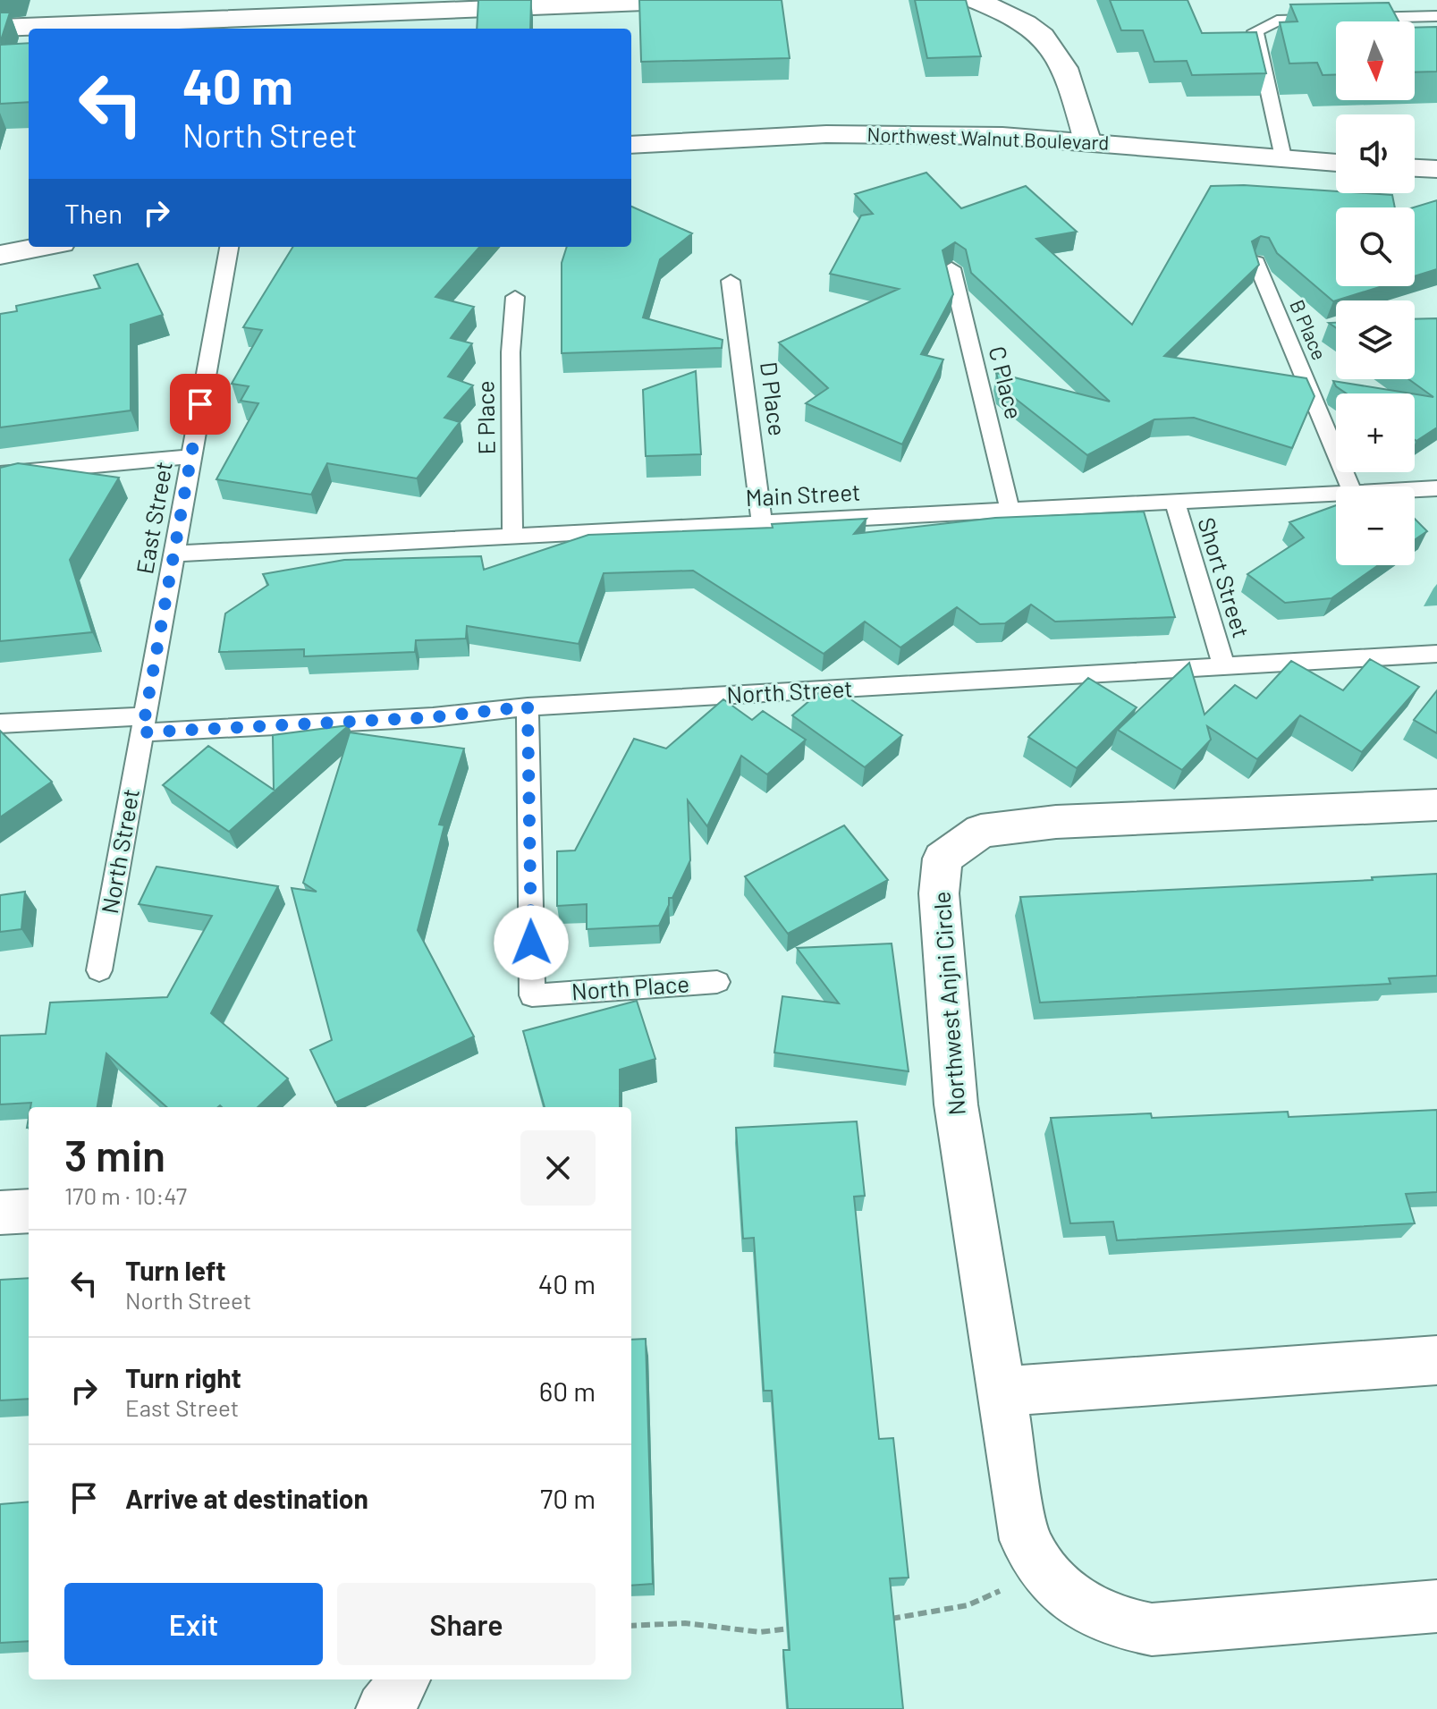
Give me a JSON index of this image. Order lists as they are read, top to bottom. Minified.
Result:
{"streets":{"street":["Northwest Walnut Boulevard","Northwest Anjni Circle"],"lane":["B Place","C Place","D Place","E Place","Main Street","East Street","Short Street","North Street","North Place"]},"crossings":[["C Place","Main Street"],["D Place","Main Street"],["E Place","Main Street"],["Main Street","East Street"],["Main Street","Short Street"],["East Street","North Street"],["Short Street","North Street"],["North Street","North Place"]],"north":"bottom","page":{"map_buttons":["+","−"],"turn":["40 m","North Street"],"then":"Then","heading":["3 min","170 m · 10:47"],"list":[{"name":"Turn left","note":"North Street","value":"40 m"},{"name":"Turn right","note":"East Street","value":"60 m"},{"name":"Arrive at destination","value":"70 m"}],"buttons":["Exit","Share"]}}
